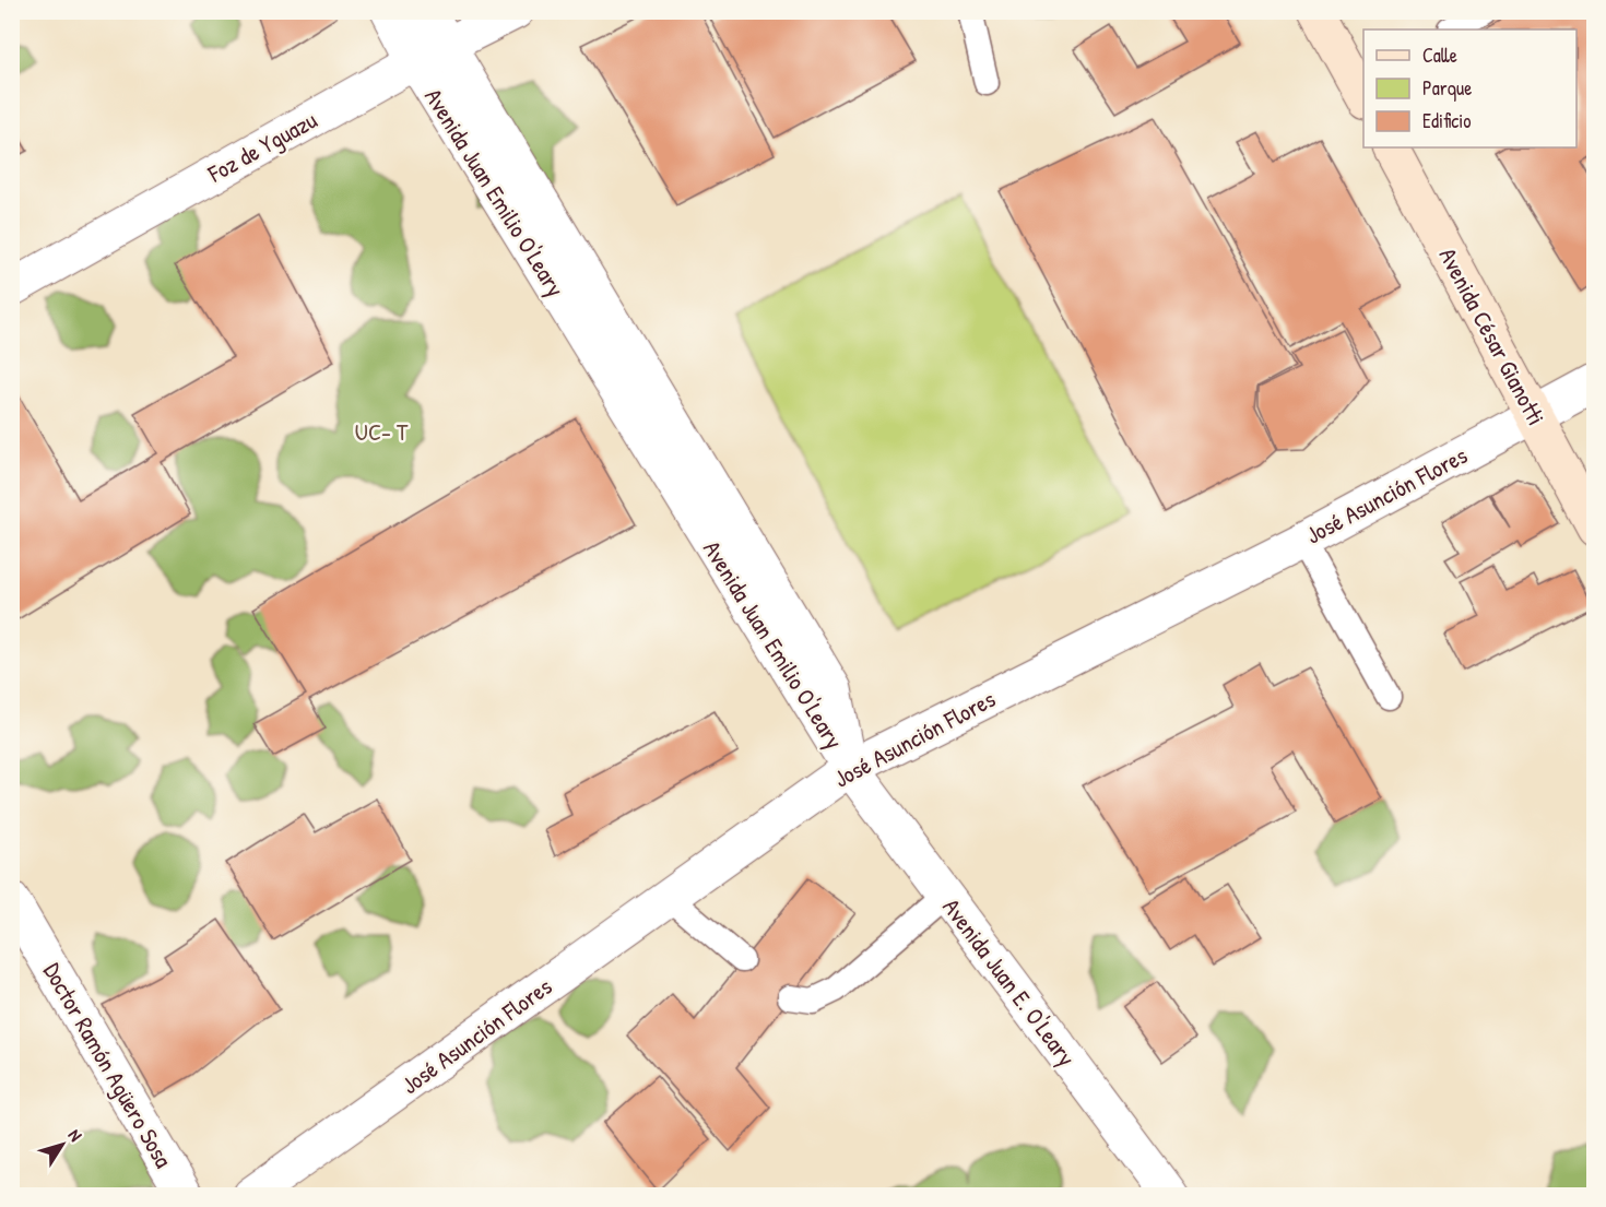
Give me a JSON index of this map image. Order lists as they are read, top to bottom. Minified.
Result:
{"streets":{"street":["Foz de Yguazu","Avenida Juan Emilio O'Leary","Avenida César Gianotti","José Asunción Flores","Avenida Juan E. O'Leary","Doctor Ramón Agüero Sosa"]},"crossings":[["Foz de Yguazu","Avenida Juan Emilio O'Leary"],["Avenida Juan Emilio O'Leary","José Asunción Flores"],["Avenida Juan Emilio O'Leary","Avenida Juan E. O'Leary"],["Avenida César Gianotti","José Asunción Flores"],["José Asunción Flores","Avenida Juan E. O'Leary"]],"parks":["UC- T"],"legend":["Calle","Parque","Edificio"],"north":"top right"}
